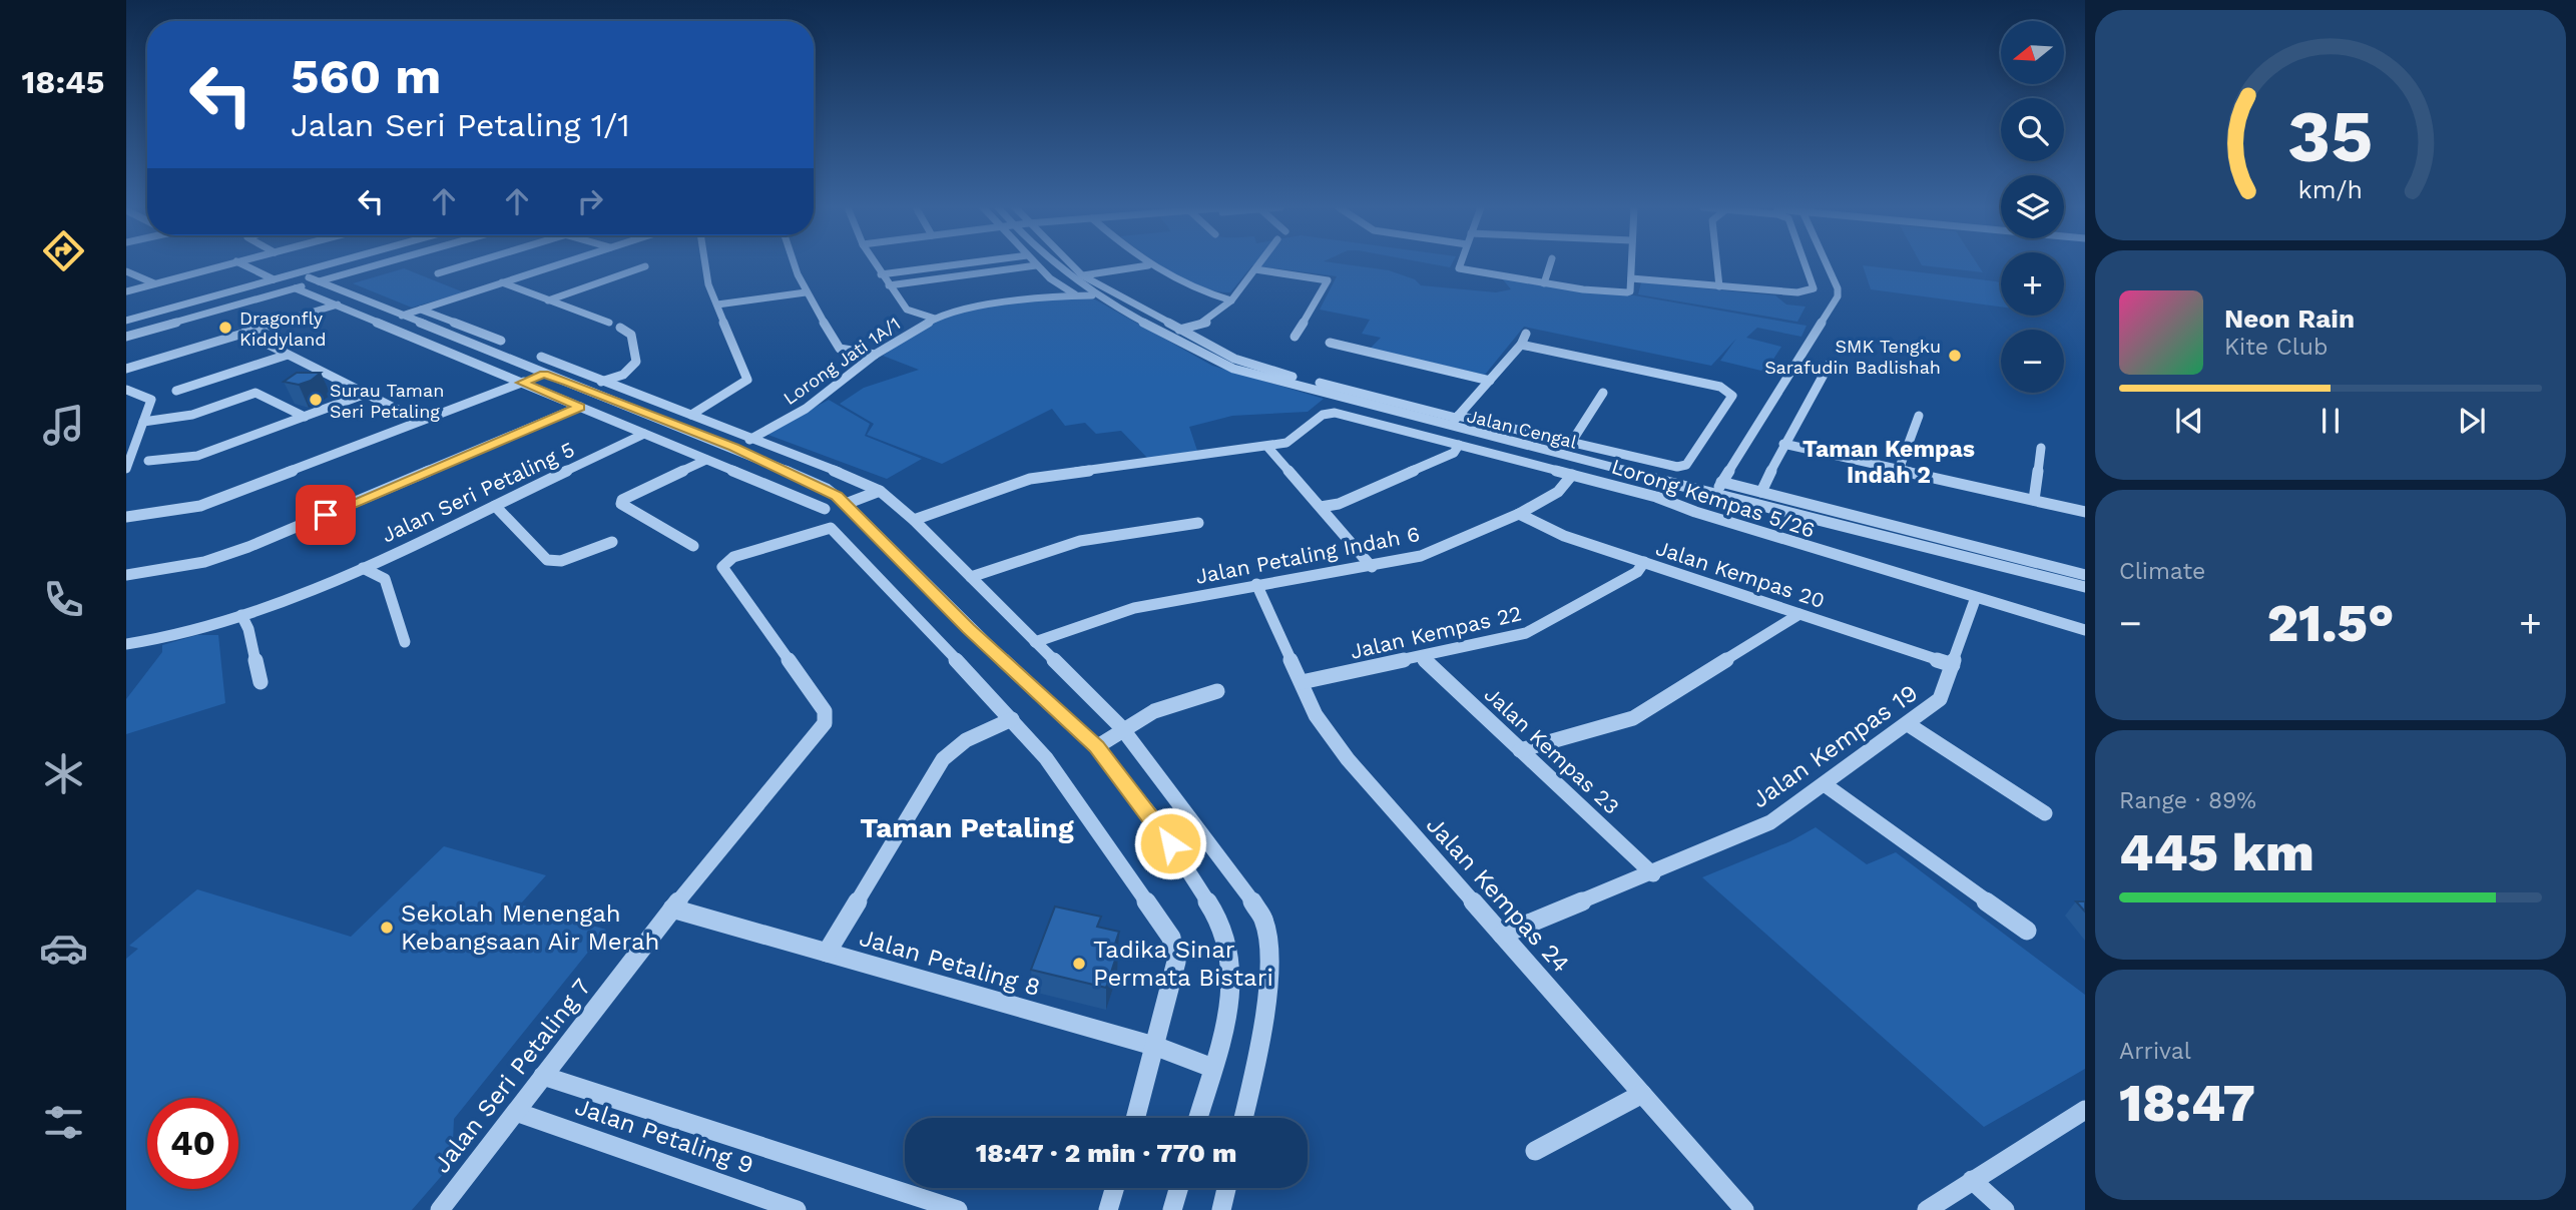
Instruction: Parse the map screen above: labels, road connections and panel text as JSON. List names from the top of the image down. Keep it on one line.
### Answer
{"streets":{"street":["Lorong Jati 1A/1","Jalan Cengal","Jalan Seri Petaling 5","Lorong Kempas 5/26","Jalan Petaling Indah 6","Jalan Kempas 20","Jalan Kempas 22","Jalan Kempas 19","Jalan Kempas 23","Jalan Kempas 24","Jalan Petaling 8","Jalan Seri Petaling 7","Jalan Petaling 9"]},"crossings":[["Lorong Jati 1A/1","Jalan Cengal"],["Lorong Kempas 5/26","Jalan Petaling Indah 6"],["Lorong Kempas 5/26","Jalan Kempas 19"],["Jalan Petaling Indah 6","Jalan Kempas 20"],["Jalan Petaling Indah 6","Jalan Kempas 24"],["Jalan Kempas 20","Jalan Kempas 22"],["Jalan Kempas 20","Jalan Kempas 19"],["Jalan Kempas 22","Jalan Kempas 23"],["Jalan Kempas 22","Jalan Kempas 24"],["Jalan Kempas 19","Jalan Kempas 23"],["Jalan Kempas 19","Jalan Kempas 24"],["Jalan Petaling 8","Jalan Seri Petaling 7"],["Jalan Seri Petaling 7","Jalan Petaling 9"]],"districts":["Taman Kempas Indah 2","Taman Petaling"],"places":["Dragonfly Kiddyland","SMK Tengku Sarafudin Badlishah","Surau Taman Seri Petaling","Sekolah Menengah Kebangsaan Air Merah","Tadika Sinar Permata Bistari"],"north":"left","page":{"tabs":"18:45","map_buttons":["+","−"],"turn":["560 m","Jalan Seri Petaling 1/1"],"song":["Neon Rain","Kite Club"],"tile":["Climate",["Range · 89%","445 km"],["Arrival","18:47"]],"heat":["−","21.5°","+"],"limit":"40","trip":"18:47 · 2 min · 770 m","gauge":["35","km/h"]}}
